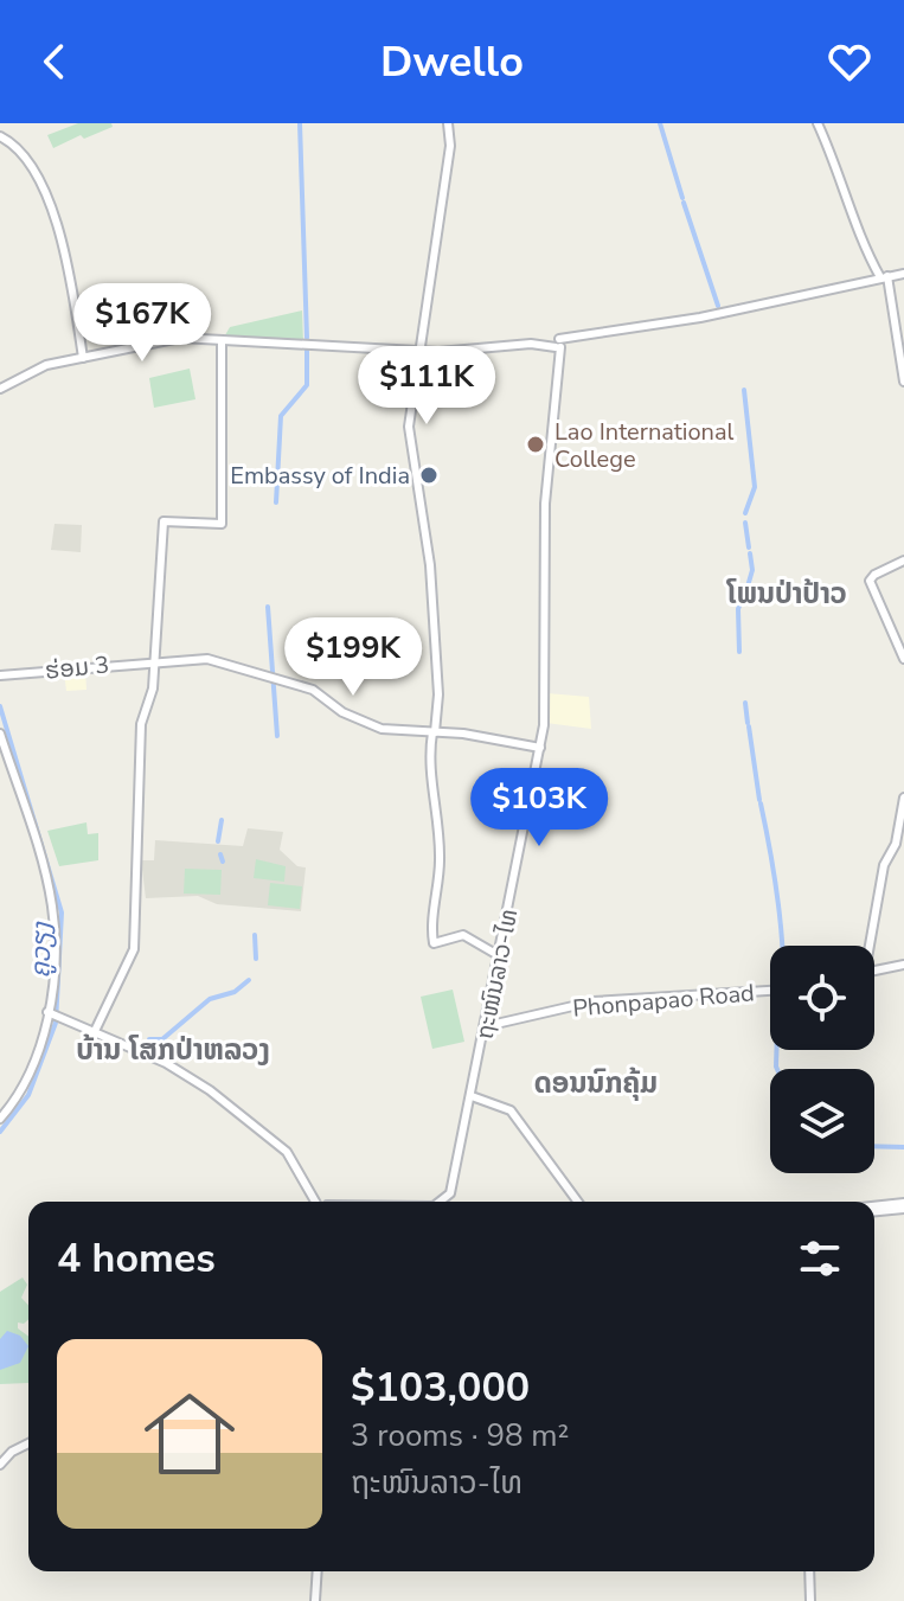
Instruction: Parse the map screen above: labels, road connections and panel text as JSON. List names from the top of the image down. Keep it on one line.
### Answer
{"streets":{"street":["ຮ່ອມ 3","ຖະໜົນລາວ-ໄທ","Phonpapao Road"]},"crossings":[["ຮ່ອມ 3","ຖະໜົນລາວ-ໄທ"],["ຖະໜົນລາວ-ໄທ","Phonpapao Road"]],"districts":["ໂພນປ່າປ້າວ","ບ້ານ ໂສກປ່າຫລວງ","ດອນນົກຄຸ້ມ"],"water":["ຄູວຽງ"],"places":["Lao International College","Embassy of India"],"page":{"header":"Dwello","price":["$167K","$111K","$199K","$103K"],"heading":"4 homes","list":[{"name":"$103,000","note":"3 rooms · 98 m² · ຖະໜົນລາວ-ໄທ"}]}}
